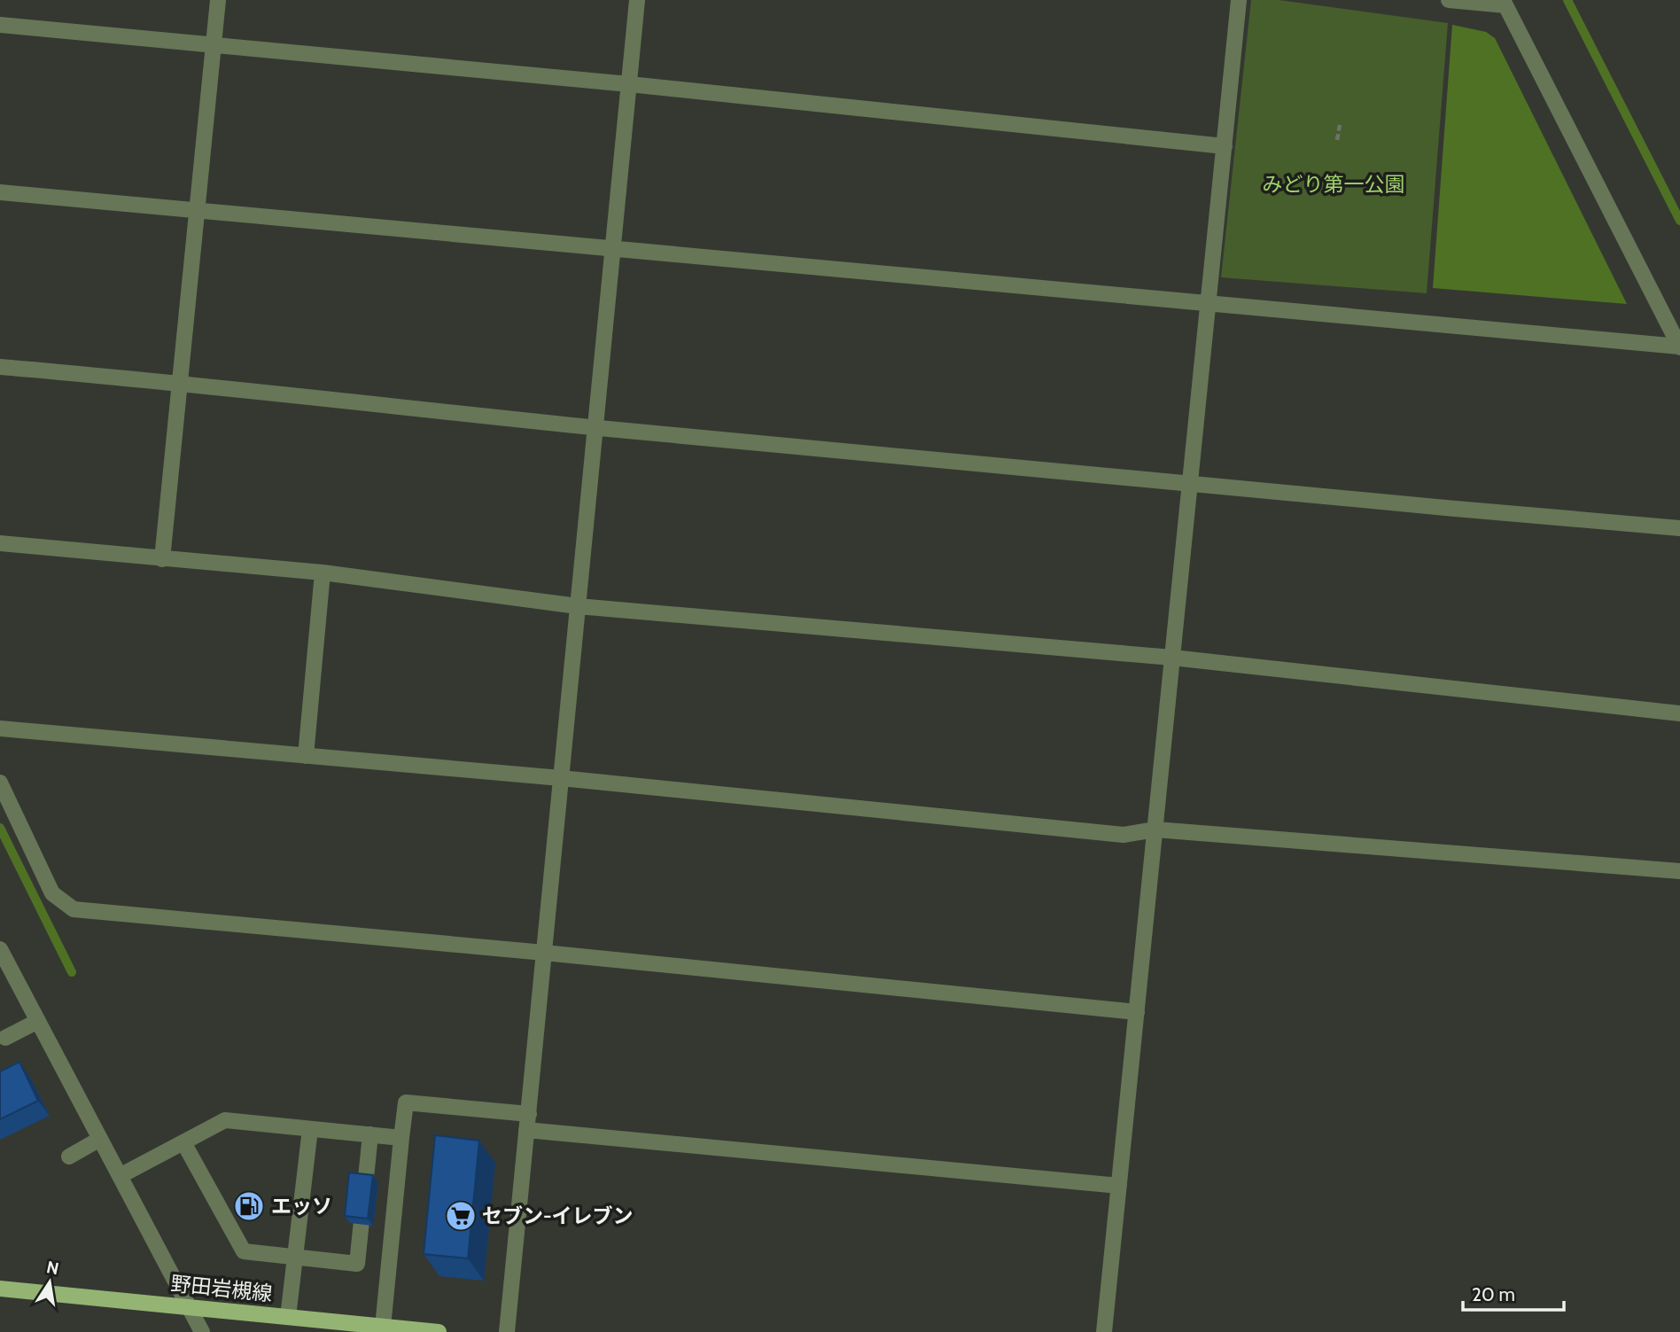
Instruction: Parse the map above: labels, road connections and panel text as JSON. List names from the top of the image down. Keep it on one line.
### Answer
{"streets":{"main road":["野田岩槻線"]},"parks":["みどり第一公園"],"places":{"fuel station":["エッソ"],"supermarket":["セブン-イレブン"]},"scale_bar":"20 m","north":"top"}
